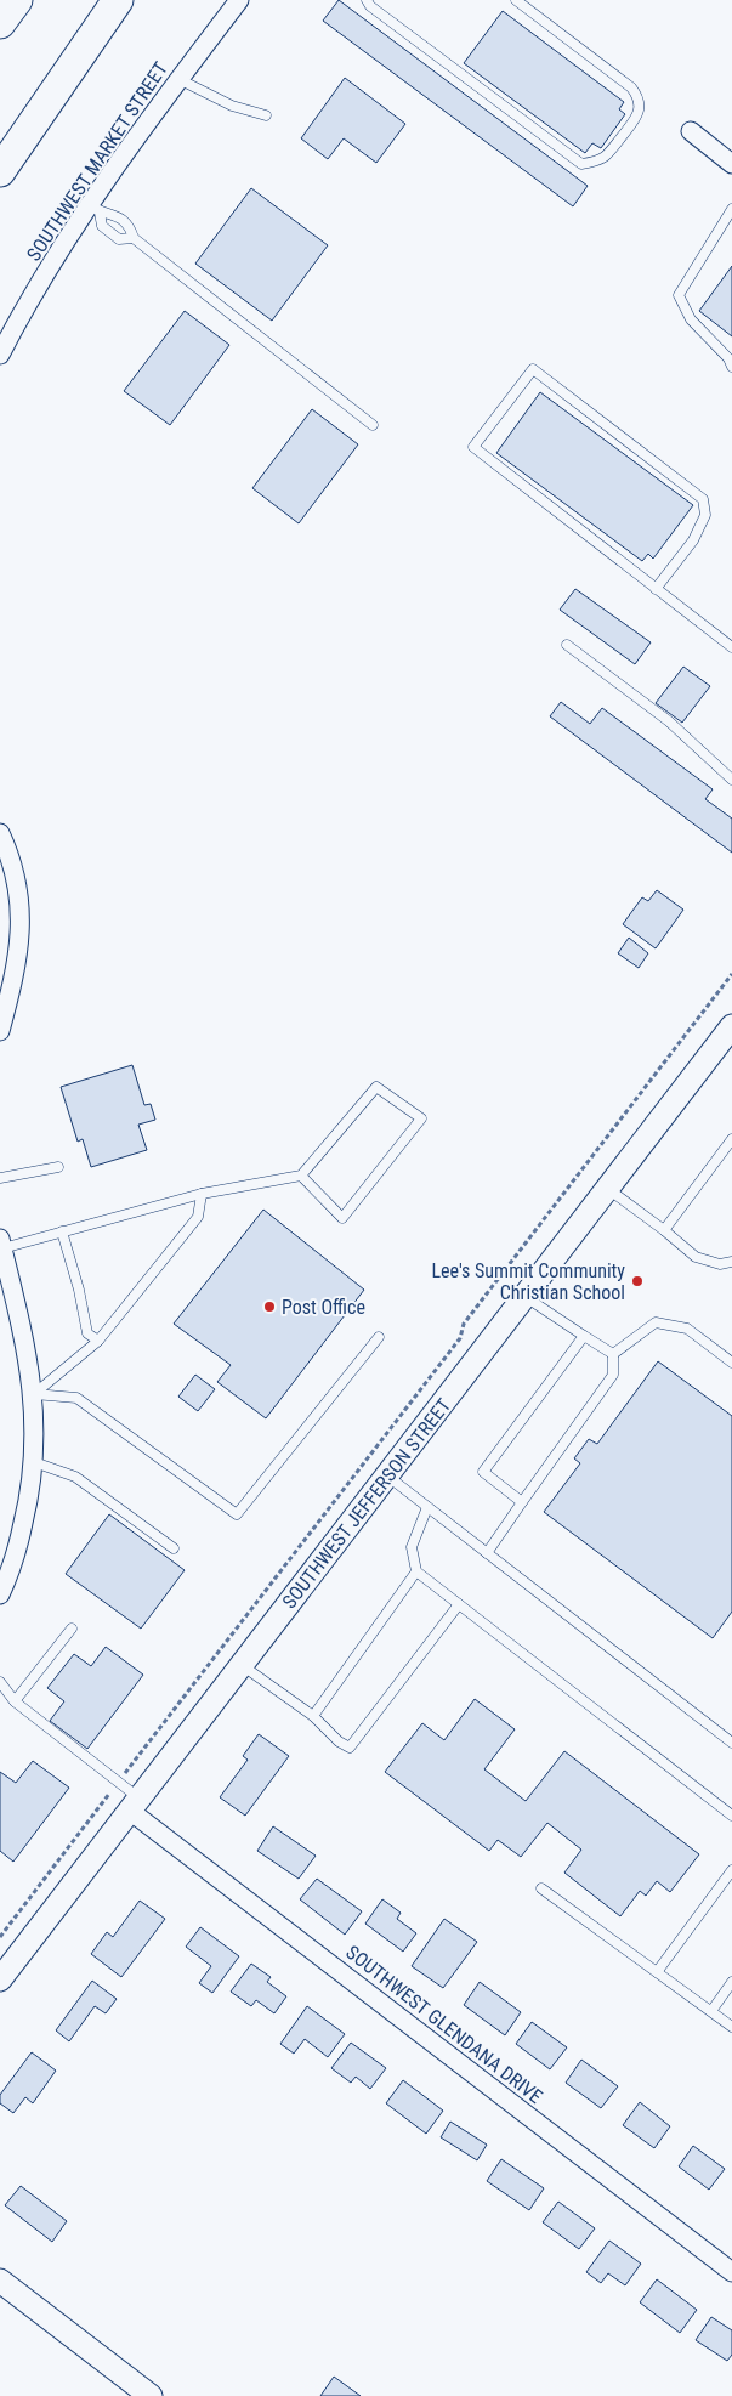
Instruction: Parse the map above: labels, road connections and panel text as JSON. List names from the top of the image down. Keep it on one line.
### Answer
{"streets":{"street":["SOUTHWEST MARKET STREET","SOUTHWEST JEFFERSON STREET","SOUTHWEST GLENDANA DRIVE"]},"crossings":[["SOUTHWEST JEFFERSON STREET","SOUTHWEST GLENDANA DRIVE"]],"places":["Lee's Summit Community Christian School","Post Office"]}
